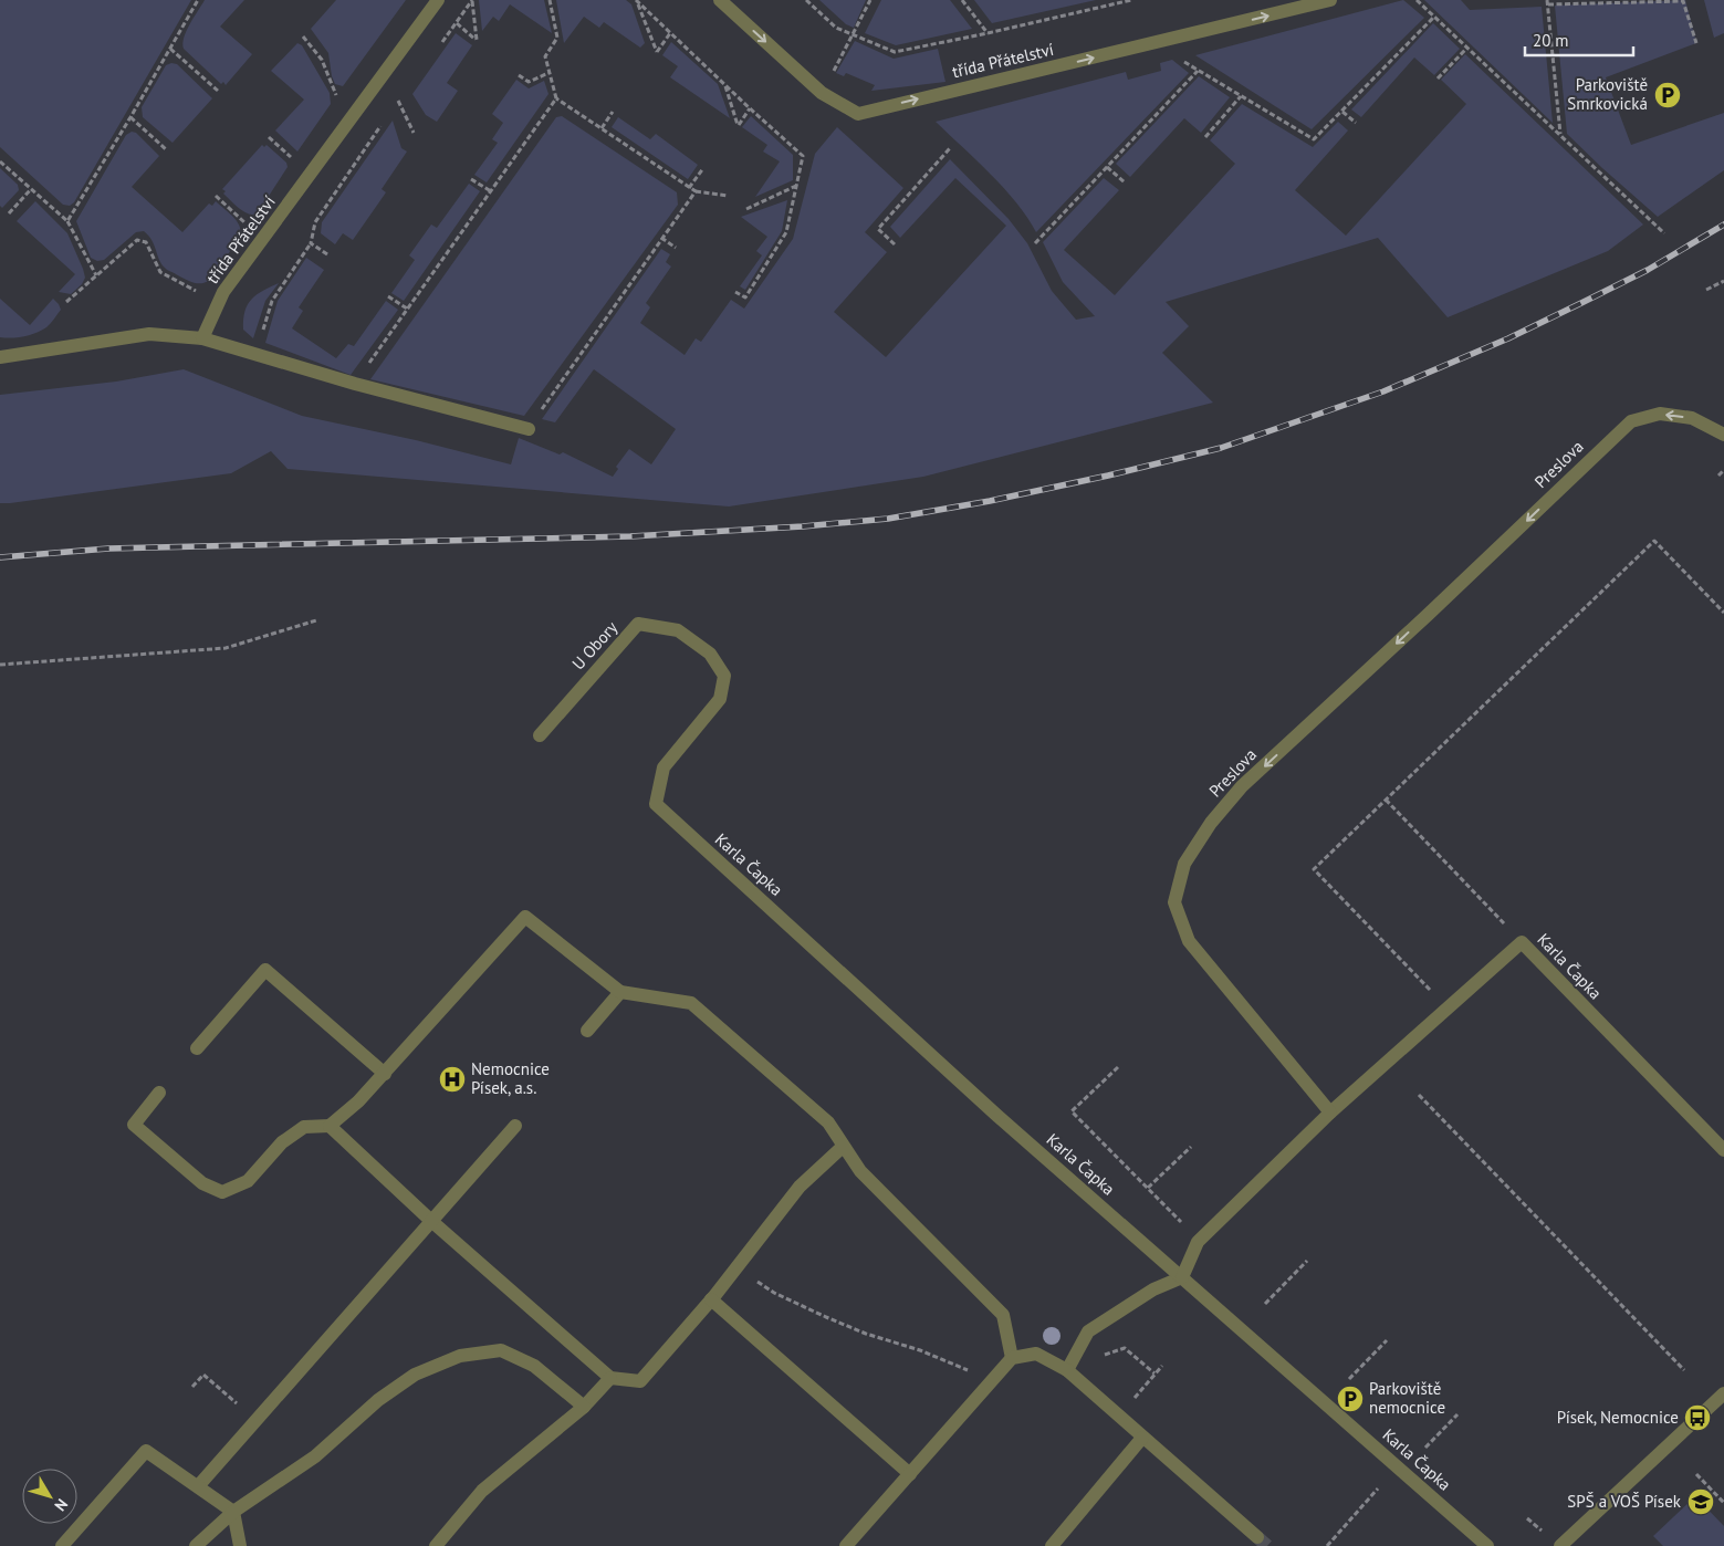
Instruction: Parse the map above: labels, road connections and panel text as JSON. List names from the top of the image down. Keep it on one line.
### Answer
{"streets":{"street":["třída Přátelství","Preslova","U Obory","Karla Čapka"]},"crossings":[["Preslova","Karla Čapka"],["U Obory","Karla Čapka"]],"one_way":["třída Přátelství"],"places":{"parking":["Parkoviště Smrkovická","Parkoviště nemocnice"],"hospital":["Nemocnice Písek, a.s."],"bus stop":["Písek, Nemocnice"],"school or university":["SPŠ a VOŠ Písek"]},"scale_bar":"20 m","north":"bottom right"}
